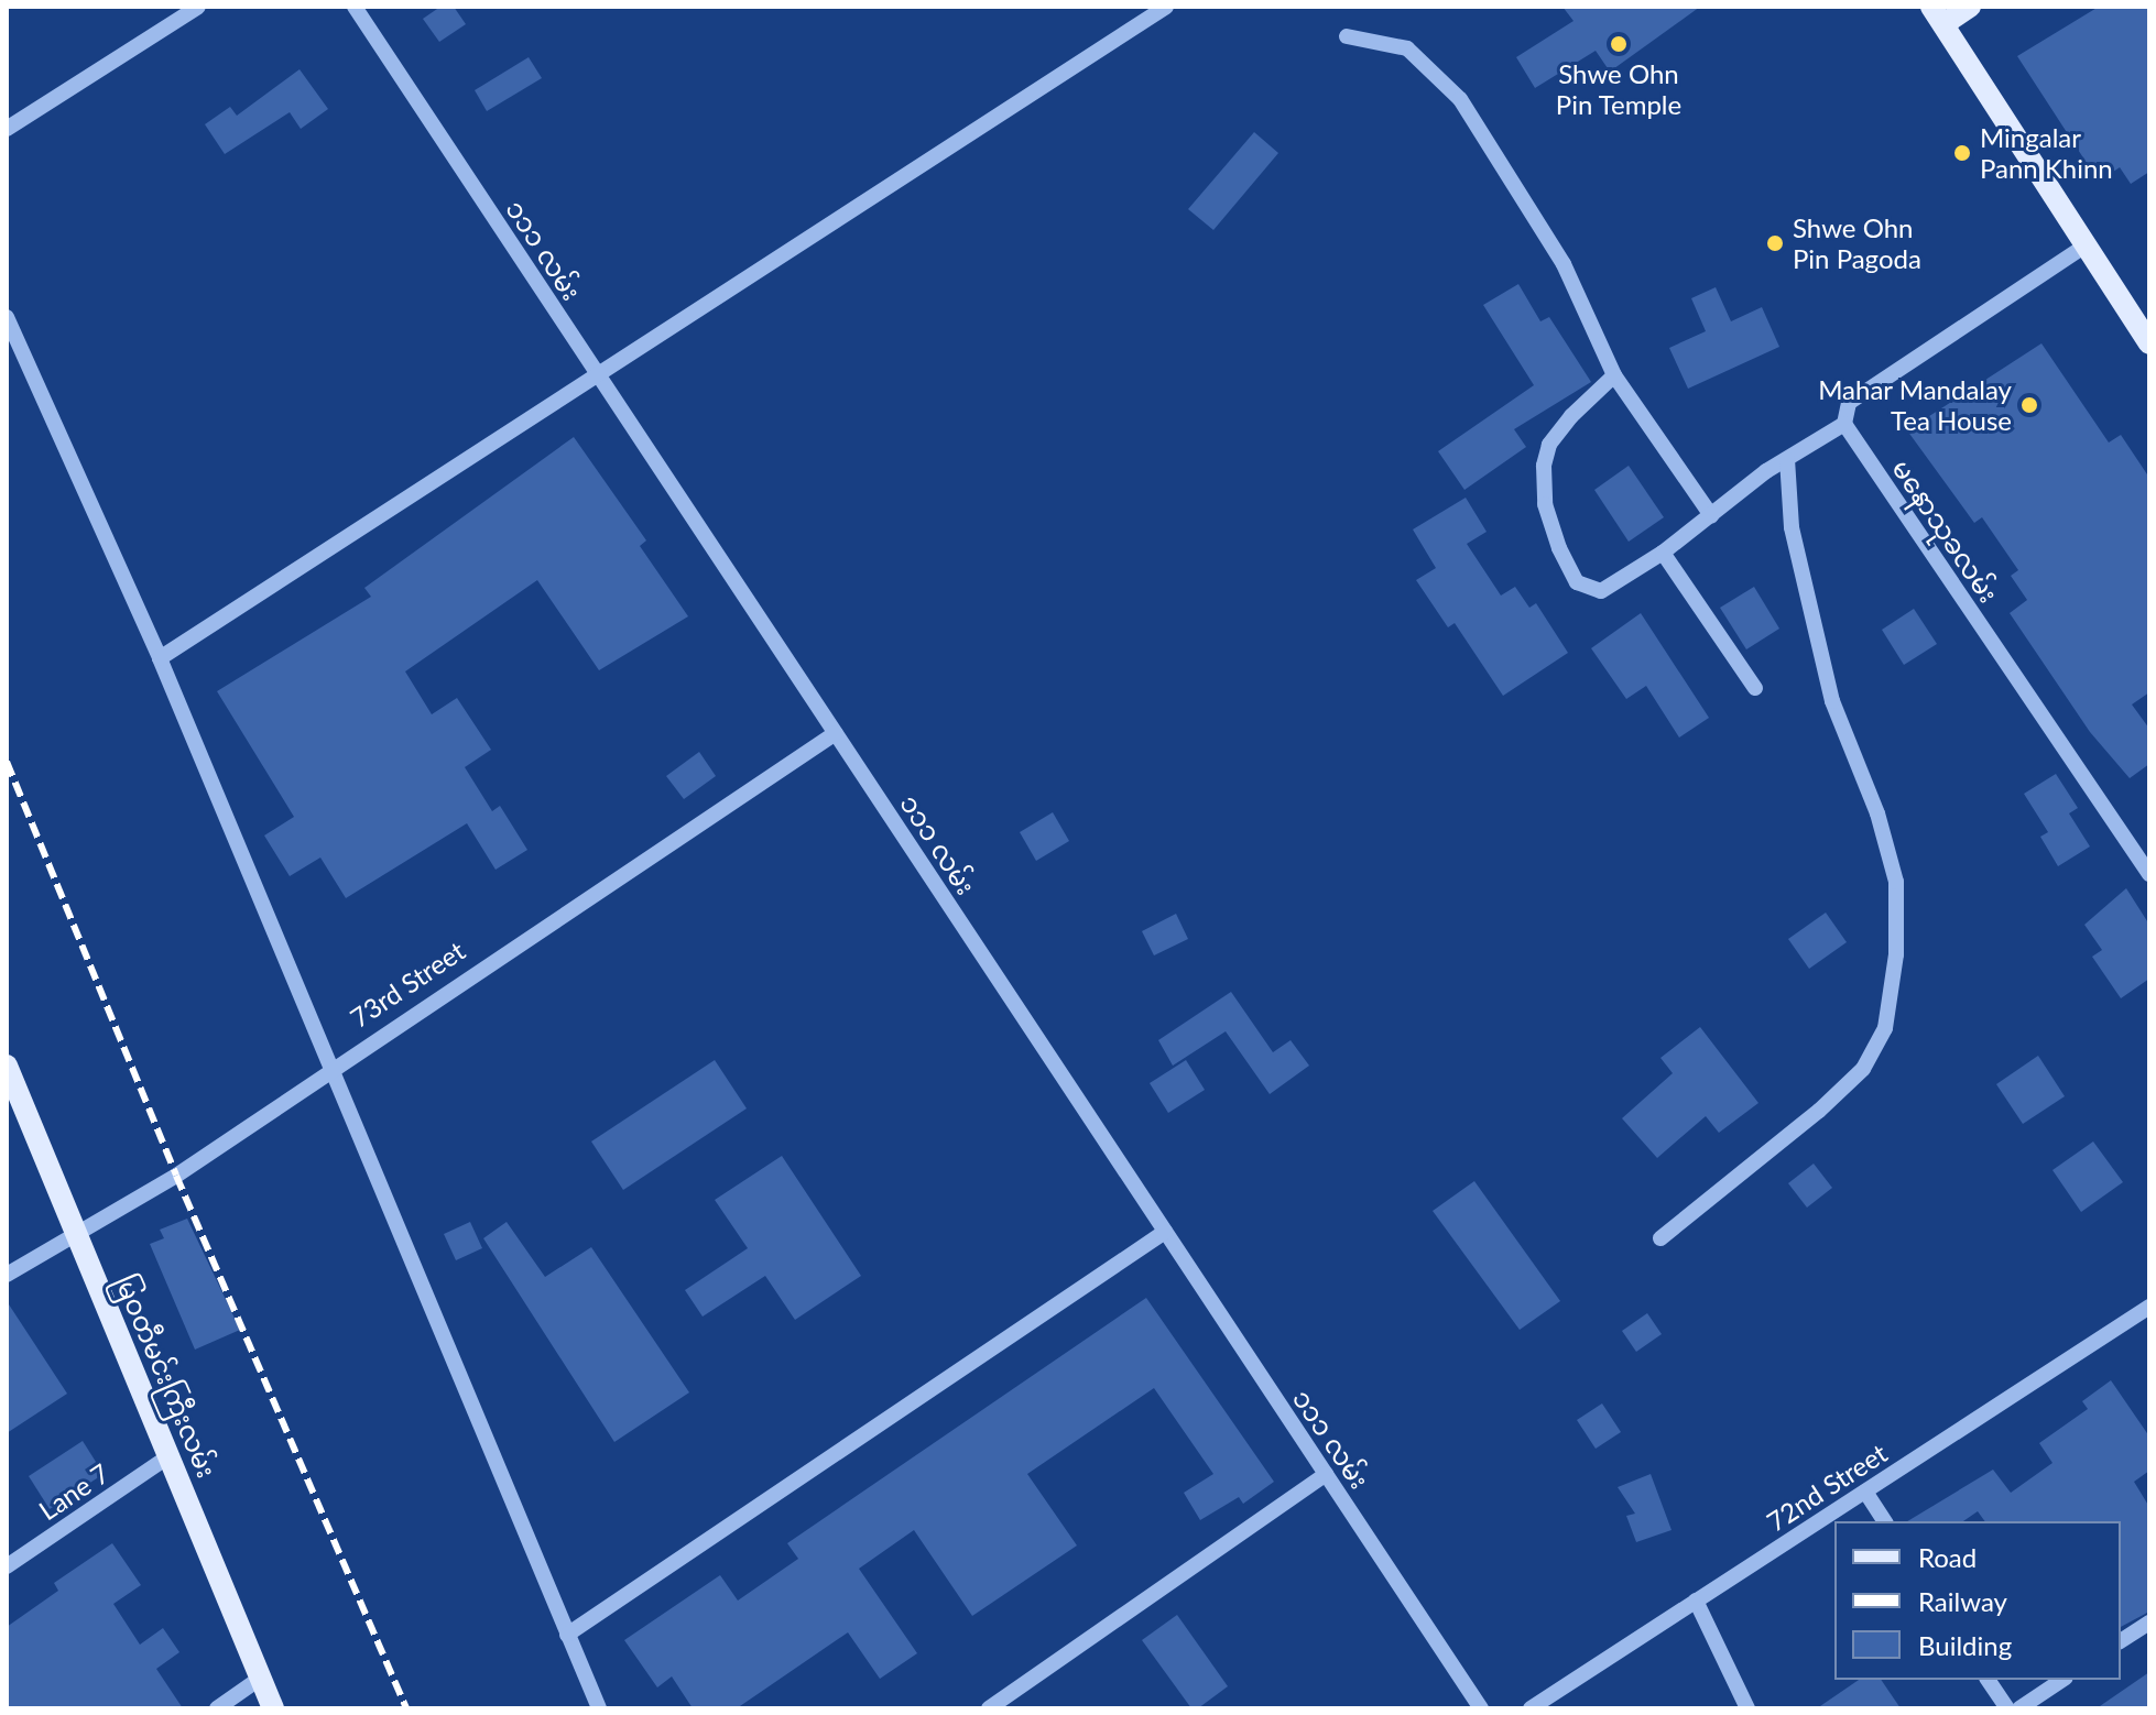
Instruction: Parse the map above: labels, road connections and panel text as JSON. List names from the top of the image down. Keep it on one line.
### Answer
{"streets":{"main road":["မြဝတီမင်းကြီးလမ်း"],"street":["၁၁၁ လမ်း","မနောသုခလမ်း","73rd Street","72nd Street","Lane 7"]},"crossings":[["၁၁၁ လမ်း","73rd Street"],["73rd Street","မြဝတီမင်းကြီးလမ်း"],["မြဝတီမင်းကြီးလမ်း","Lane 7"]],"places":["Shwe Ohn Pin Temple","Mingalar Pann Khinn","Shwe Ohn Pin Pagoda","Mahar Mandalay Tea House"],"legend":["Road","Railway","Building"]}
